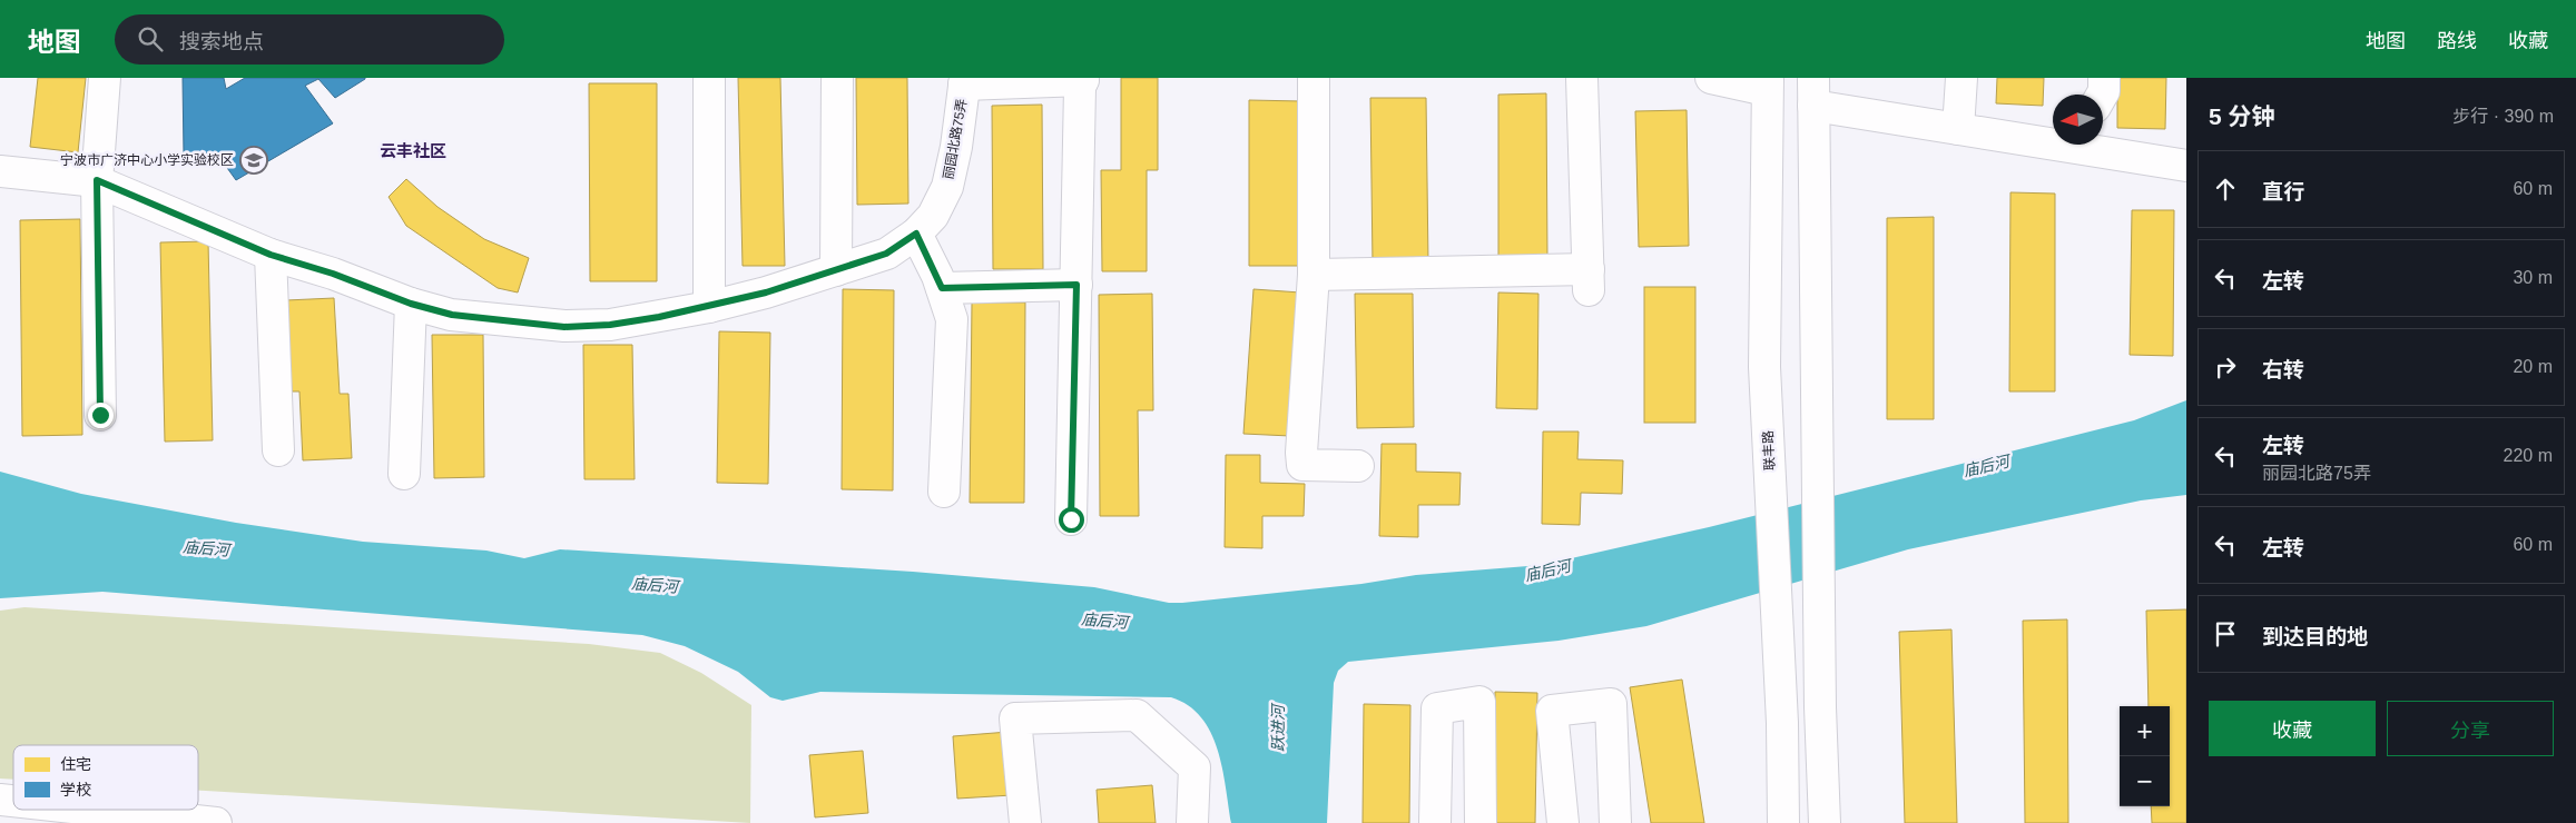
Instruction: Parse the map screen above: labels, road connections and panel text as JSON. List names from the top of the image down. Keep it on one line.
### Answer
{"streets":{"main road":["丽园北路75弄","联丰路"]},"districts":["云丰社区"],"water":["庙后河","跃进河"],"places":{"school or university":["宁波市广济中心小学实验校区"]},"legend":["住宅","学校"],"north":"left","page":{"header":"地图","search":"搜索地点","nav":["地图","路线","收藏"],"heading":["5 分钟","步行 · 390 m"],"list":[["直行","60 m"],["左转","30 m"],["右转","20 m"],["左转","丽园北路75弄","220 m"],["左转","60 m"],"到达目的地"],"buttons":["收藏","分享"],"map_buttons":["+","−"]}}
